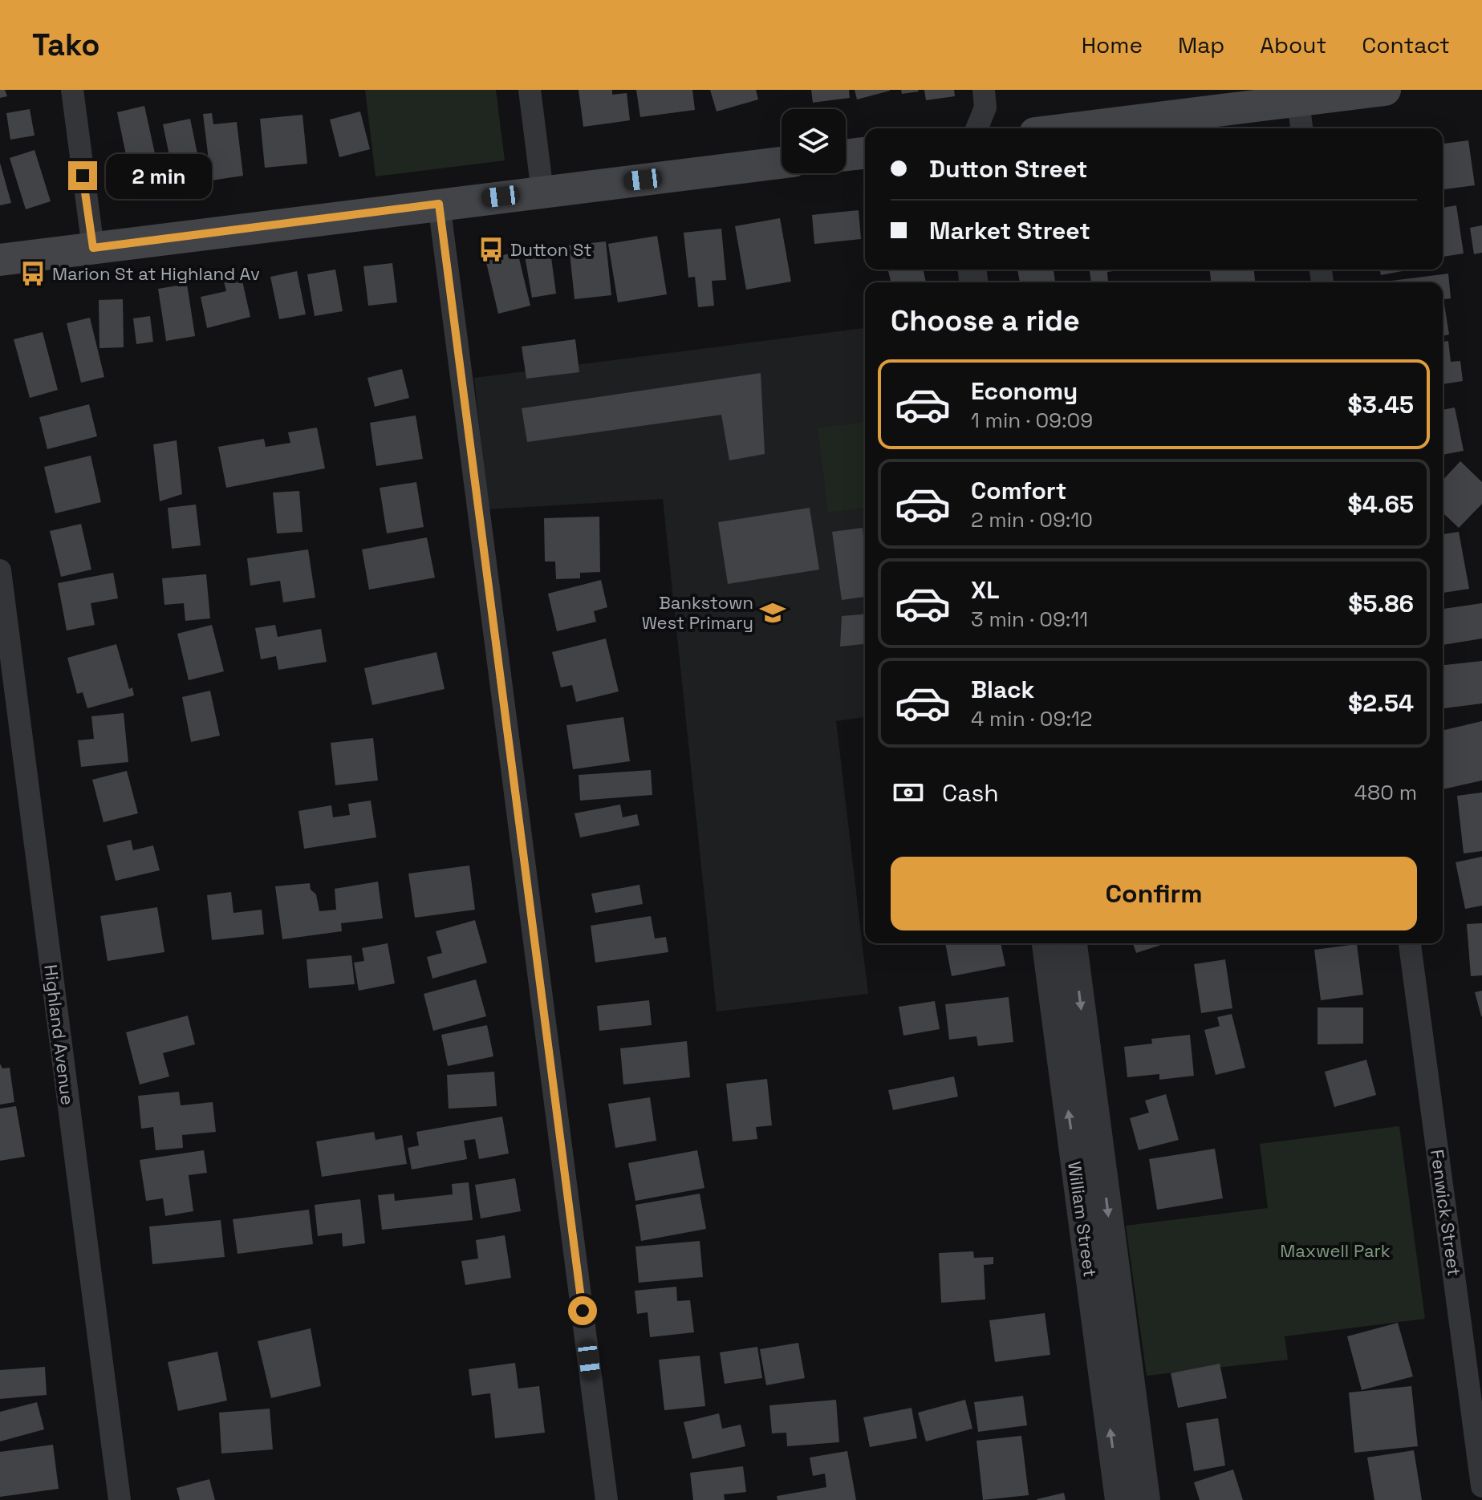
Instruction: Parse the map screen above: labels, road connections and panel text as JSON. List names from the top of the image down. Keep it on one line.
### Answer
{"streets":{"street":["Highland Avenue","Fenwick Street","William Street"]},"parks":["Maxwell Park"],"places":{"bus stop":["Dutton St","Marion St at Highland Av"],"school or university":["Bankstown West Primary"]},"page":{"header":"Tako","nav":["Home","Map","About","Contact"],"banner":["Dutton Street","Market Street"],"bubble":"2 min","heading":"Choose a ride","list":[{"name":"Economy","note":"1 min · 09:09","value":"$3.45"},{"name":"Comfort","note":"2 min · 09:10","value":"$4.65"},{"name":"XL","note":"3 min · 09:11","value":"$5.86"},{"name":"Black","note":"4 min · 09:12","value":"$2.54"}],"pay":["Cash","480 m"],"buttons":"Confirm"}}
